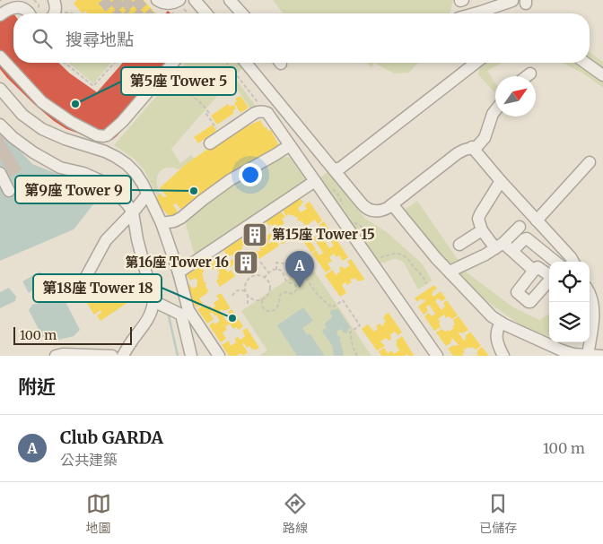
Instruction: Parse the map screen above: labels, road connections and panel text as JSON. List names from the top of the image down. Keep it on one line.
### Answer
{"places":{"other":["第5座 Tower 5","第9座 Tower 9","第18座 Tower 18"],"building":["第15座 Tower 15","第16座 Tower 16"]},"scale_bar":"100 m","north":"top right","page":{"search":"搜尋地點","pins":"A","scale":"100 m","heading":"附近","list":[{"mark":"A","name":"Club GARDA","note":"公共建築","value":"100 m"}],"nav":["地圖","路線","已儲存"]}}
